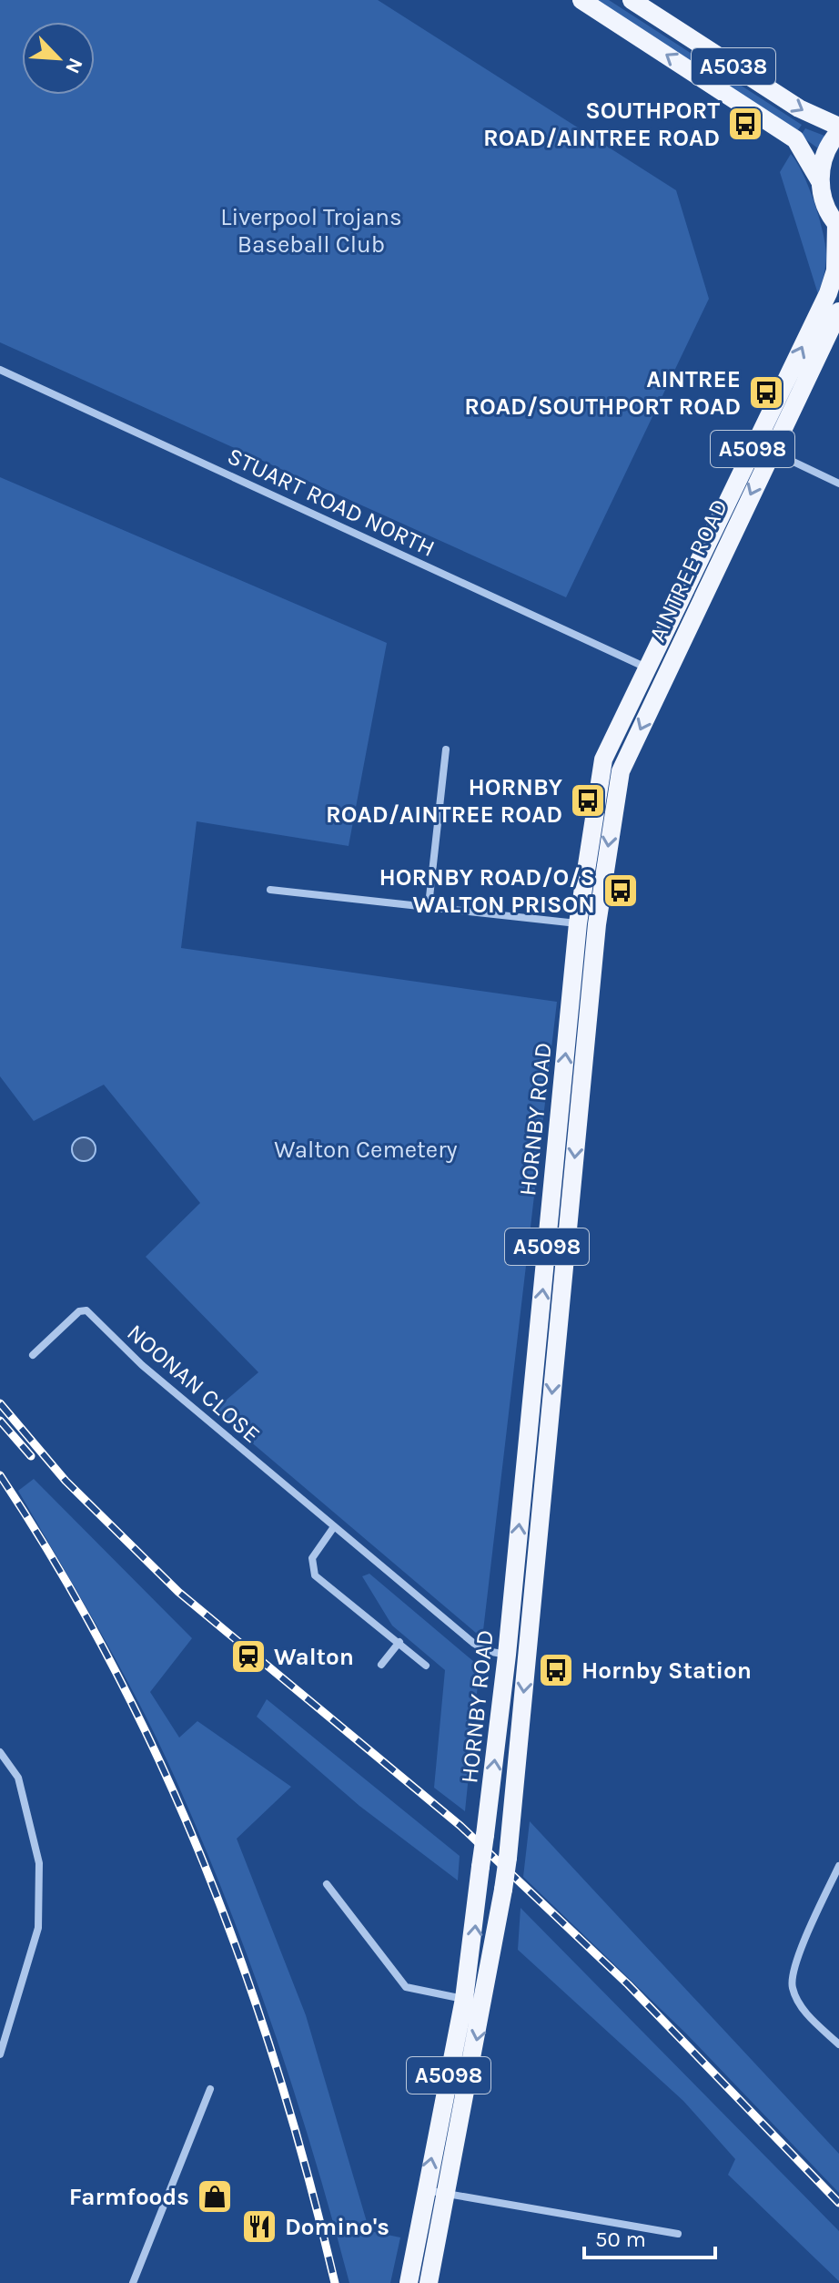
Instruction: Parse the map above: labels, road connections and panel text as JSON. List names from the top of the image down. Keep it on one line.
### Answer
{"streets":{"main road":["A5038","A5098","AINTREE ROAD","HORNBY ROAD"],"street":["STUART ROAD NORTH","NOONAN CLOSE"]},"crossings":[["A5038","HORNBY ROAD"],["STUART ROAD NORTH","HORNBY ROAD"],["AINTREE ROAD","HORNBY ROAD"],["HORNBY ROAD","NOONAN CLOSE"]],"one_way":["AINTREE ROAD"],"parks":["Liverpool Trojans Baseball Club","Walton Cemetery"],"places":{"bus stop":["SOUTHPORT ROAD/AINTREE ROAD","AINTREE ROAD/SOUTHPORT ROAD","HORNBY ROAD/AINTREE ROAD","HORNBY ROAD/O/S WALTON PRISON","Hornby Station"],"station":["Walton"],"shop":["Farmfoods"],"restaurant":["Domino's"]},"scale_bar":"50 m","north":"bottom right"}
